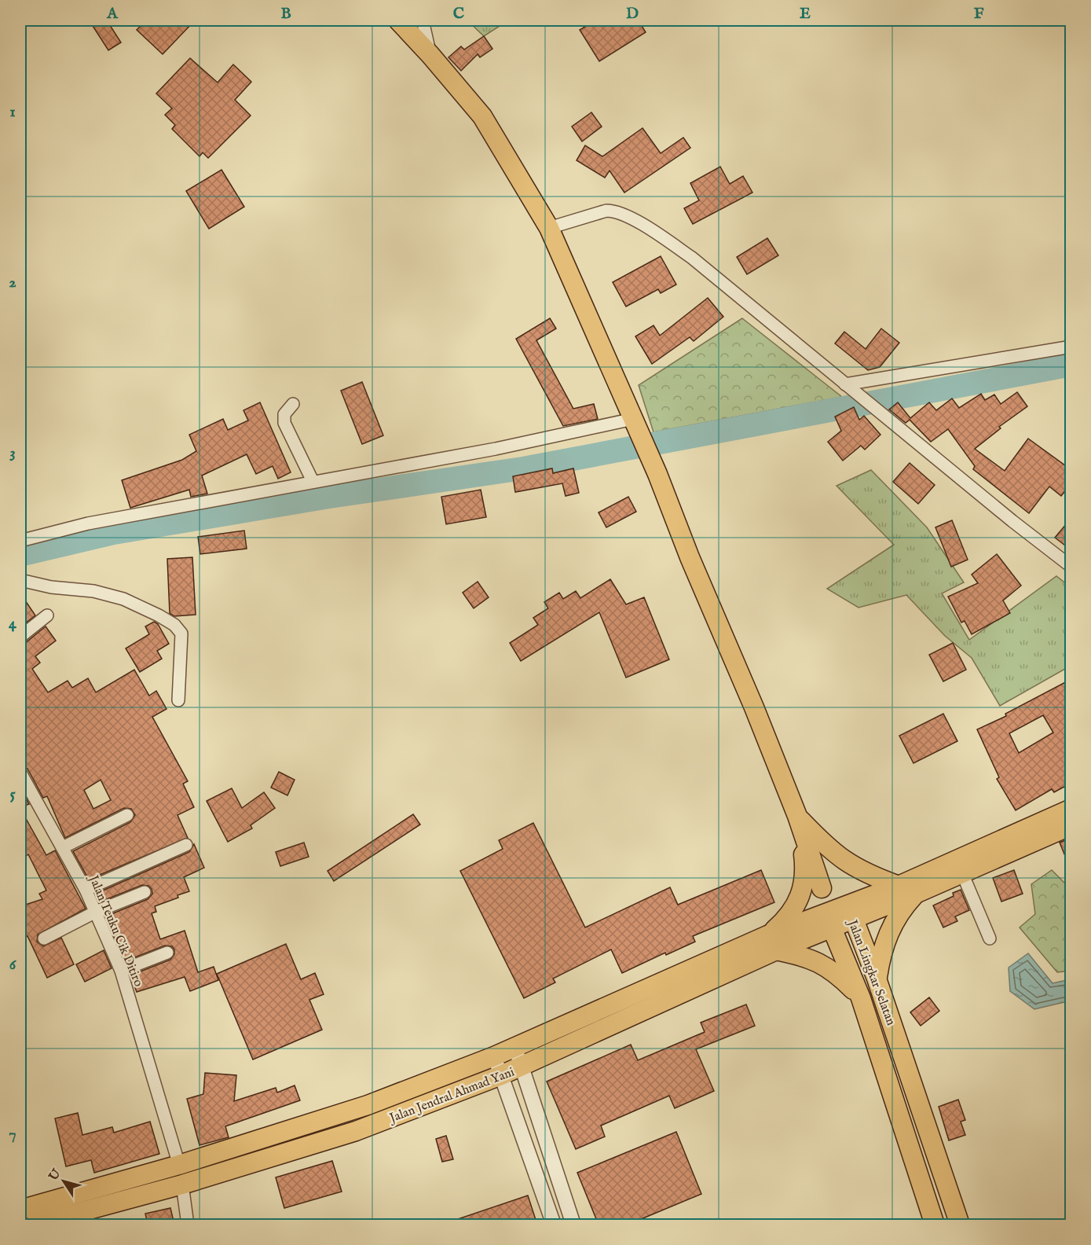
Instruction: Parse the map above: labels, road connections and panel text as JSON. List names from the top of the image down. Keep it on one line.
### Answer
{"streets":{"highway":["Jalan Lingkar Selatan","Jalan Jendral Ahmad Yani"],"street":["Jalan Teuku Cik Ditiro"]},"crossings":[["Jalan Teuku Cik Ditiro","Jalan Jendral Ahmad Yani"],["Jalan Lingkar Selatan","Jalan Jendral Ahmad Yani"]],"north":"top left","grid":{"columns":["A","B","C","D","E","F"],"rows":["1","2","3","4","5","6","7"]}}
